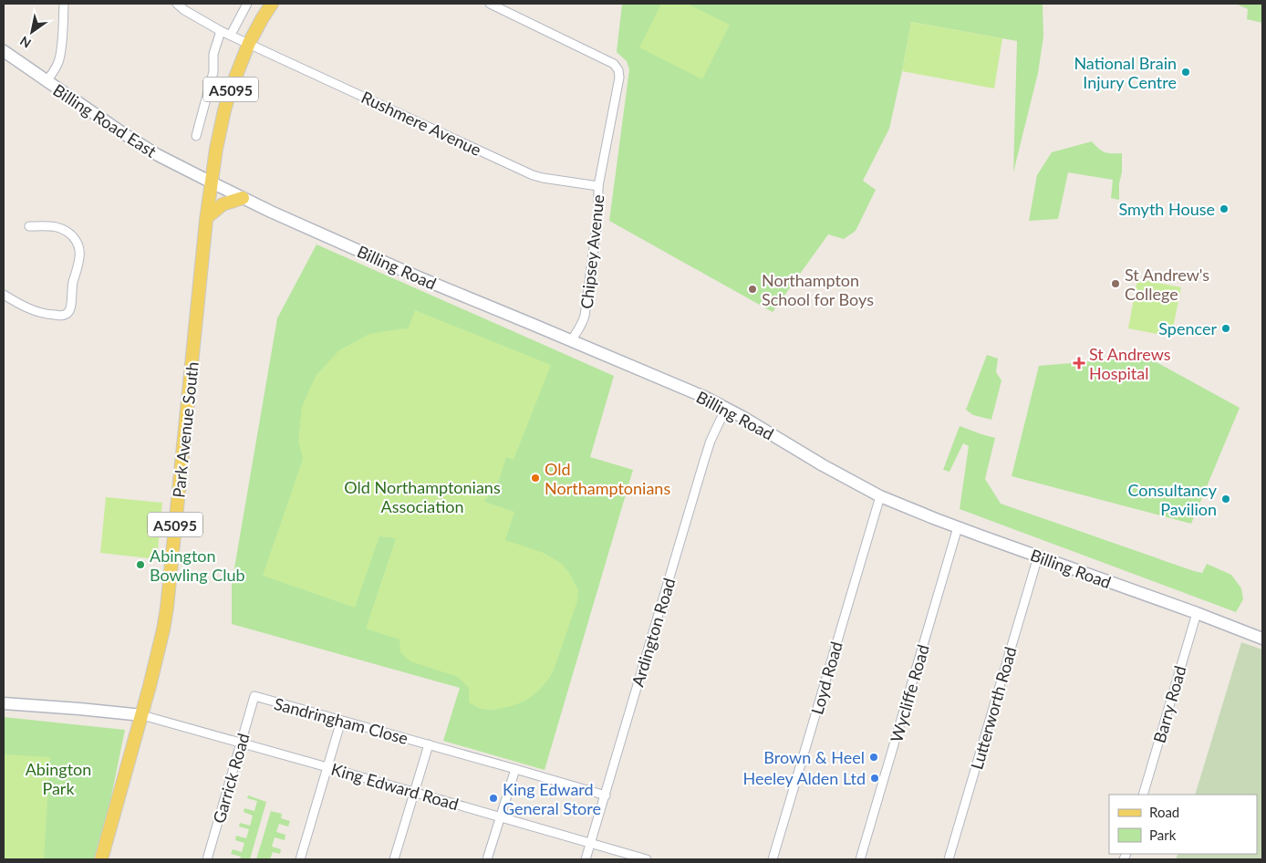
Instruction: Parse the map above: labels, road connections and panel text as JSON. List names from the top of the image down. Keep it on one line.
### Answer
{"streets":{"main road":["A5095","Park Avenue South"],"street":["Billing Road East","Rushmere Avenue","Chipsey Avenue","Billing Road","Ardington Road","Loyd Road","Wycliffe Road","Barry Road","Lutterworth Road","Sandringham Close","Garrick Road","King Edward Road"]},"crossings":[["A5095","Billing Road East"],["A5095","Rushmere Avenue"],["A5095","Billing Road"],["A5095","Park Avenue South"],["Billing Road East","Billing Road"],["Billing Road East","Park Avenue South"],["Rushmere Avenue","Chipsey Avenue"],["Chipsey Avenue","Billing Road"],["Billing Road","Park Avenue South"],["Billing Road","Ardington Road"],["Billing Road","Loyd Road"],["Billing Road","Wycliffe Road"],["Billing Road","Barry Road"],["Billing Road","Lutterworth Road"],["Park Avenue South","King Edward Road"],["Ardington Road","Sandringham Close"],["Ardington Road","King Edward Road"],["Sandringham Close","Garrick Road"],["Garrick Road","King Edward Road"]],"parks":["Old Northamptonians Association","Abington Park"],"places":{"other":["National Brain Injury Centre","Smyth House","St Andrew's College","Northampton School for Boys","Spencer","Old Northamptonians","Consultancy Pavilion","Abington Bowling Club","Brown & Heel","Heeley Alden Ltd","King Edward General Store"],"health":["St Andrews Hospital"]},"legend":["Road","Park"],"north":"bottom left"}
